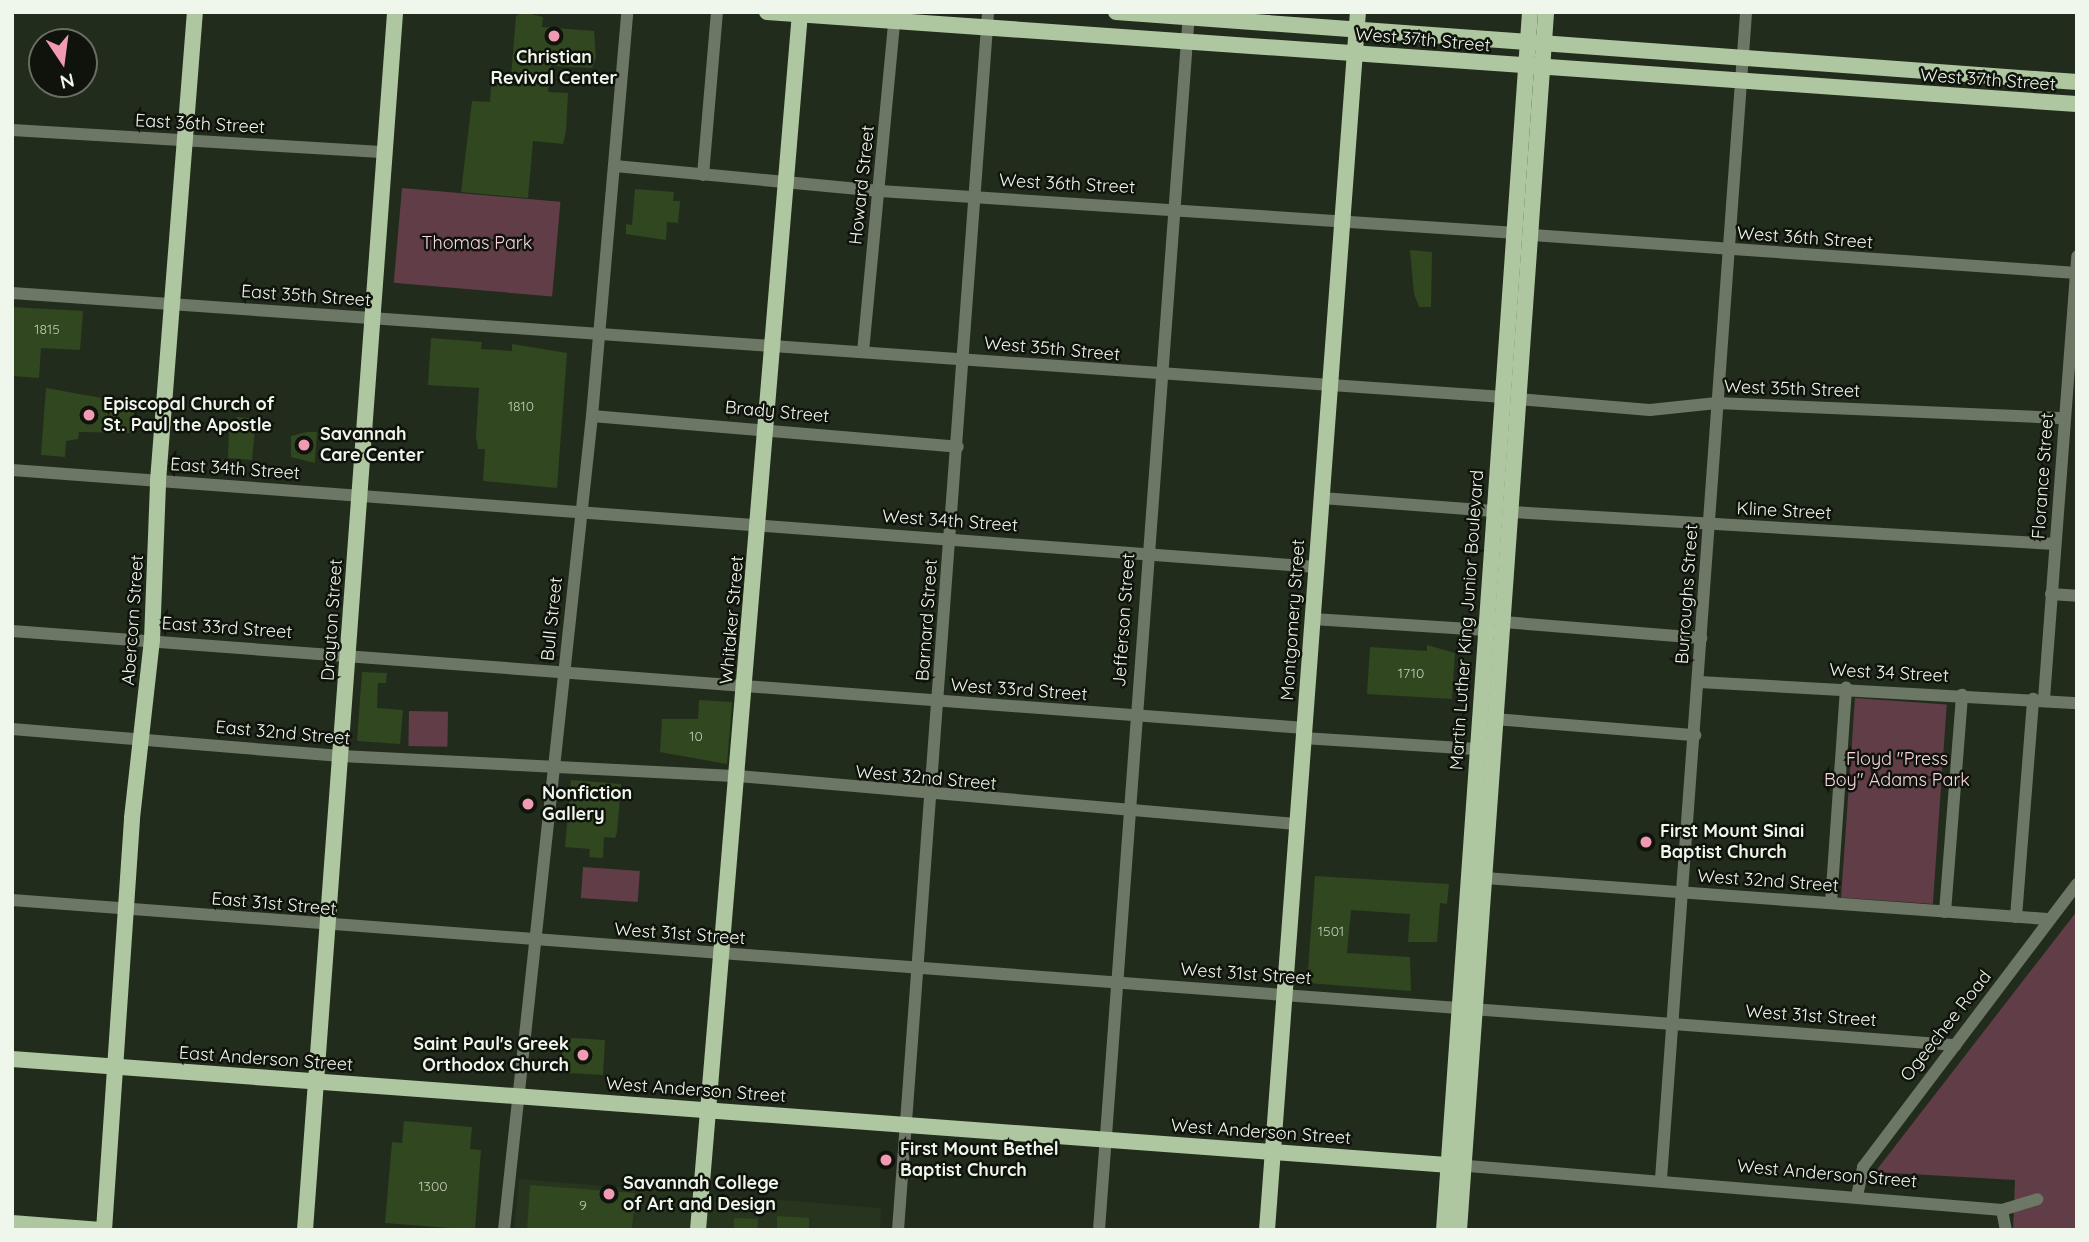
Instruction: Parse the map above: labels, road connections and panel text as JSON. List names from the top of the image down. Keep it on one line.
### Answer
{"streets":{"main road":["West 37th Street","Abercorn Street","Drayton Street","Whitaker Street","Montgomery Street","Martin Luther King Junior Boulevard","East Anderson Street","West Anderson Street"],"street":["East 36th Street","West 36th Street","Howard Street","East 35th Street","West 35th Street","Brady Street","East 34th Street","Florance Street","Kline Street","West 34th Street","Burroughs Street","Bull Street","Barnard Street","Jefferson Street","East 33rd Street","West 34 Street","West 33rd Street","East 32nd Street","West 32nd Street","East 31st Street","West 31st Street","Ogeechee Road"]},"crossings":[["West 37th Street","Howard Street"],["West 37th Street","Burroughs Street"],["West 37th Street","Whitaker Street"],["West 37th Street","Barnard Street"],["West 37th Street","Jefferson Street"],["West 37th Street","Montgomery Street"],["West 37th Street","Martin Luther King Junior Boulevard"],["East 36th Street","Abercorn Street"],["East 36th Street","Drayton Street"],["West 36th Street","Howard Street"],["West 36th Street","Florance Street"],["West 36th Street","Burroughs Street"],["West 36th Street","Bull Street"],["West 36th Street","Whitaker Street"],["West 36th Street","Barnard Street"],["West 36th Street","Jefferson Street"],["West 36th Street","Montgomery Street"],["West 36th Street","Martin Luther King Junior Boulevard"],["Howard Street","West 35th Street"],["East 35th Street","West 35th Street"],["East 35th Street","Bull Street"],["East 35th Street","Abercorn Street"],["East 35th Street","Drayton Street"],["West 35th Street","Florance Street"],["West 35th Street","Burroughs Street"],["West 35th Street","Bull Street"],["West 35th Street","Whitaker Street"],["West 35th Street","Barnard Street"],["West 35th Street","Jefferson Street"],["West 35th Street","Montgomery Street"],["West 35th Street","Martin Luther King Junior Boulevard"],["Brady Street","Bull Street"],["Brady Street","Whitaker Street"],["Brady Street","Barnard Street"],["East 34th Street","West 34th Street"],["East 34th Street","Bull Street"],["East 34th Street","Abercorn Street"],["East 34th Street","Drayton Street"],["Florance Street","Kline Street"],["Florance Street","West 34 Street"],["Florance Street","West 32nd Street"],["Kline Street","Burroughs Street"],["Kline Street","Martin Luther King Junior Boulevard"],["West 34th Street","Bull Street"],["West 34th Street","Whitaker Street"],["West 34th Street","Barnard Street"],["West 34th Street","Jefferson Street"],["West 34th Street","Montgomery Street"],["Burroughs Street","West 34 Street"],["Burroughs Street","West 32nd Street"],["Burroughs Street","West 31st Street"],["Burroughs Street","West Anderson Street"],["Bull Street","East 33rd Street"],["Bull Street","West 33rd Street"],["Bull Street","East 32nd Street"],["Bull Street","West 32nd Street"],["Bull Street","East 31st Street"],["Bull Street","West 31st Street"],["Bull Street","East Anderson Street"],["Bull Street","West Anderson Street"],["Abercorn Street","East 33rd Street"],["Abercorn Street","East 32nd Street"],["Abercorn Street","East 31st Street"],["Abercorn Street","East Anderson Street"],["Drayton Street","East 33rd Street"],["Drayton Street","East 32nd Street"],["Drayton Street","East 31st Street"],["Drayton Street","East Anderson Street"],["Whitaker Street","West 33rd Street"],["Whitaker Street","West 32nd Street"],["Whitaker Street","West 31st Street"],["Whitaker Street","West Anderson Street"],["Barnard Street","West 33rd Street"],["Barnard Street","West 32nd Street"],["Barnard Street","West 31st Street"],["Barnard Street","West Anderson Street"],["Jefferson Street","West 33rd Street"],["Jefferson Street","West 32nd Street"],["Jefferson Street","West 31st Street"],["Jefferson Street","West Anderson Street"],["Montgomery Street","West 33rd Street"],["Montgomery Street","West 32nd Street"],["Montgomery Street","West 31st Street"],["Montgomery Street","West Anderson Street"],["Martin Luther King Junior Boulevard","West 33rd Street"],["Martin Luther King Junior Boulevard","West 32nd Street"],["Martin Luther King Junior Boulevard","West 31st Street"],["Martin Luther King Junior Boulevard","West Anderson Street"],["East 33rd Street","West 33rd Street"],["East 32nd Street","West 32nd Street"],["West 32nd Street","Ogeechee Road"],["East 31st Street","West 31st Street"],["West 31st Street","Ogeechee Road"],["Ogeechee Road","West Anderson Street"],["East Anderson Street","West Anderson Street"]],"parks":["Thomas Park","Floyd \"Press Boy\" Adams Park"],"places":["Christian Revival Center","Episcopal Church of St. Paul the Apostle","Savannah Care Center","Nonfiction Gallery","First Mount Sinai Baptist Church","Saint Paul's Greek Orthodox Church","First Mount Bethel Baptist Church","Savannah College of Art and Design"],"house_numbers":["1815","1810","1710","10","1501","1300","9"],"north":"bottom"}
